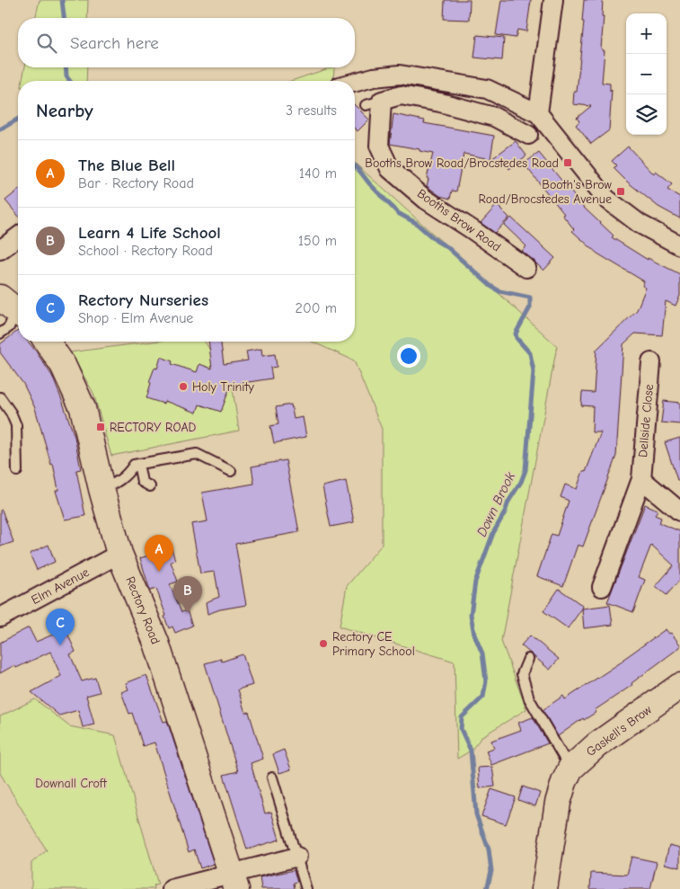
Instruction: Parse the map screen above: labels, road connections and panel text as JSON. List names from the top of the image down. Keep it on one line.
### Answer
{"streets":{"street":["Booths Brow Road","Dellside Close","Elm Avenue","Rectory Road","Gaskell's Brow"]},"crossings":[["Elm Avenue","Rectory Road"]],"water":["Down Brook"],"parks":["Downall Croft"],"places":{"transit":["Booths Brow Road/Brocstedes Road","Booth's Brow Road/Brocstedes Avenue","RECTORY ROAD"],"other":["Holy Trinity","Rectory CE Primary School"]},"page":{"map_buttons":["+","−"],"search":"Search here","heading":["Nearby","3 results"],"list":[{"mark":"A","name":"The Blue Bell","note":"Bar · Rectory Road","value":"140 m"},{"mark":"B","name":"Learn 4 Life School","note":"School · Rectory Road","value":"150 m"},{"mark":"C","name":"Rectory Nurseries","note":"Shop · Elm Avenue","value":"200 m"}],"pins":["A","B","C"]}}
